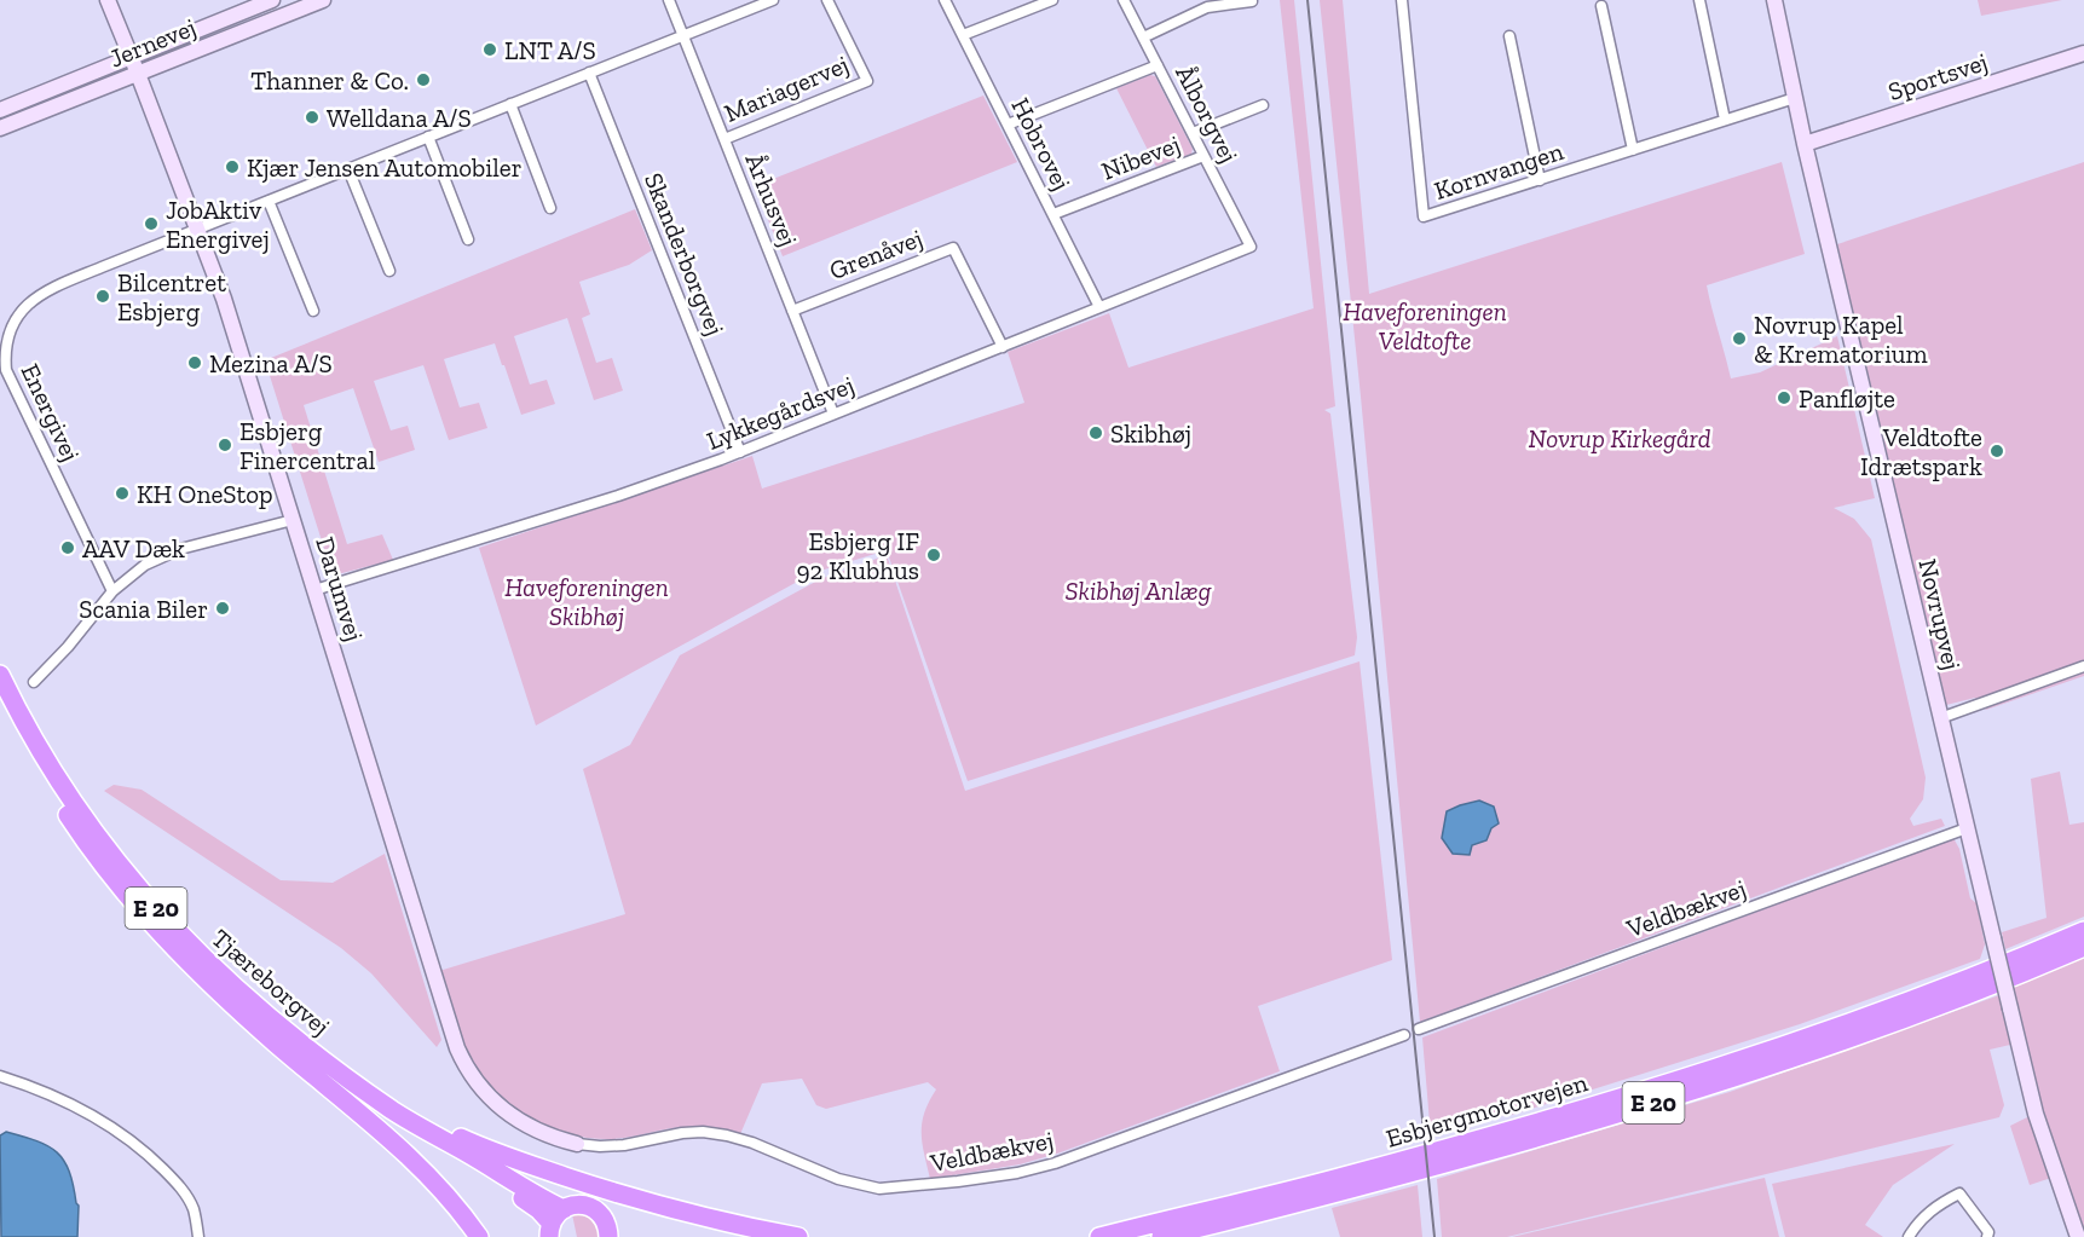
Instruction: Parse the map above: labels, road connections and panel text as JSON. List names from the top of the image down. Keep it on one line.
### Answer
{"streets":{"highway":["E 20","Tjæreborgvej","Esbjergmotorvejen"],"street":["Jernevej","Sportsvej","Mariagervej","Ålborgvej","Hobrovej","Nibevej","Kornvangen","Århusvej","Skanderborgvej","Grenåvej","Energivej","Lykkegårdsvej","Darumvej","Novrupvej","Veldbækvej"]},"crossings":[["Jernevej","Darumvej"],["Sportsvej","Novrupvej"],["Mariagervej","Århusvej"],["Ålborgvej","Nibevej"],["Ålborgvej","Lykkegårdsvej"],["Hobrovej","Nibevej"],["Hobrovej","Lykkegårdsvej"],["Kornvangen","Novrupvej"],["Århusvej","Grenåvej"],["Århusvej","Energivej"],["Århusvej","Lykkegårdsvej"],["Skanderborgvej","Energivej"],["Skanderborgvej","Lykkegårdsvej"],["Grenåvej","Lykkegårdsvej"],["Energivej","Darumvej"],["Lykkegårdsvej","Darumvej"],["Darumvej","Veldbækvej"],["Novrupvej","Veldbækvej"],["E 20","Tjæreborgvej"]],"parks":["Haveforeningen Veldtofte","Novrup Kirkegård","Haveforeningen Skibhøj","Skibhøj Anlæg"],"places":["LNT A/S","Thanner & Co.","Welldana A/S","Kjær Jensen Automobiler","JobAktiv Energivej","Bilcentret Esbjerg","Novrup Kapel & Krematorium","Mezina A/S","Panfløjte","Skibhøj","Esbjerg Finercentral","Veldtofte Idrætspark","KH OneStop","AAV Dæk","Esbjerg IF 92 Klubhus","Scania Biler"]}
